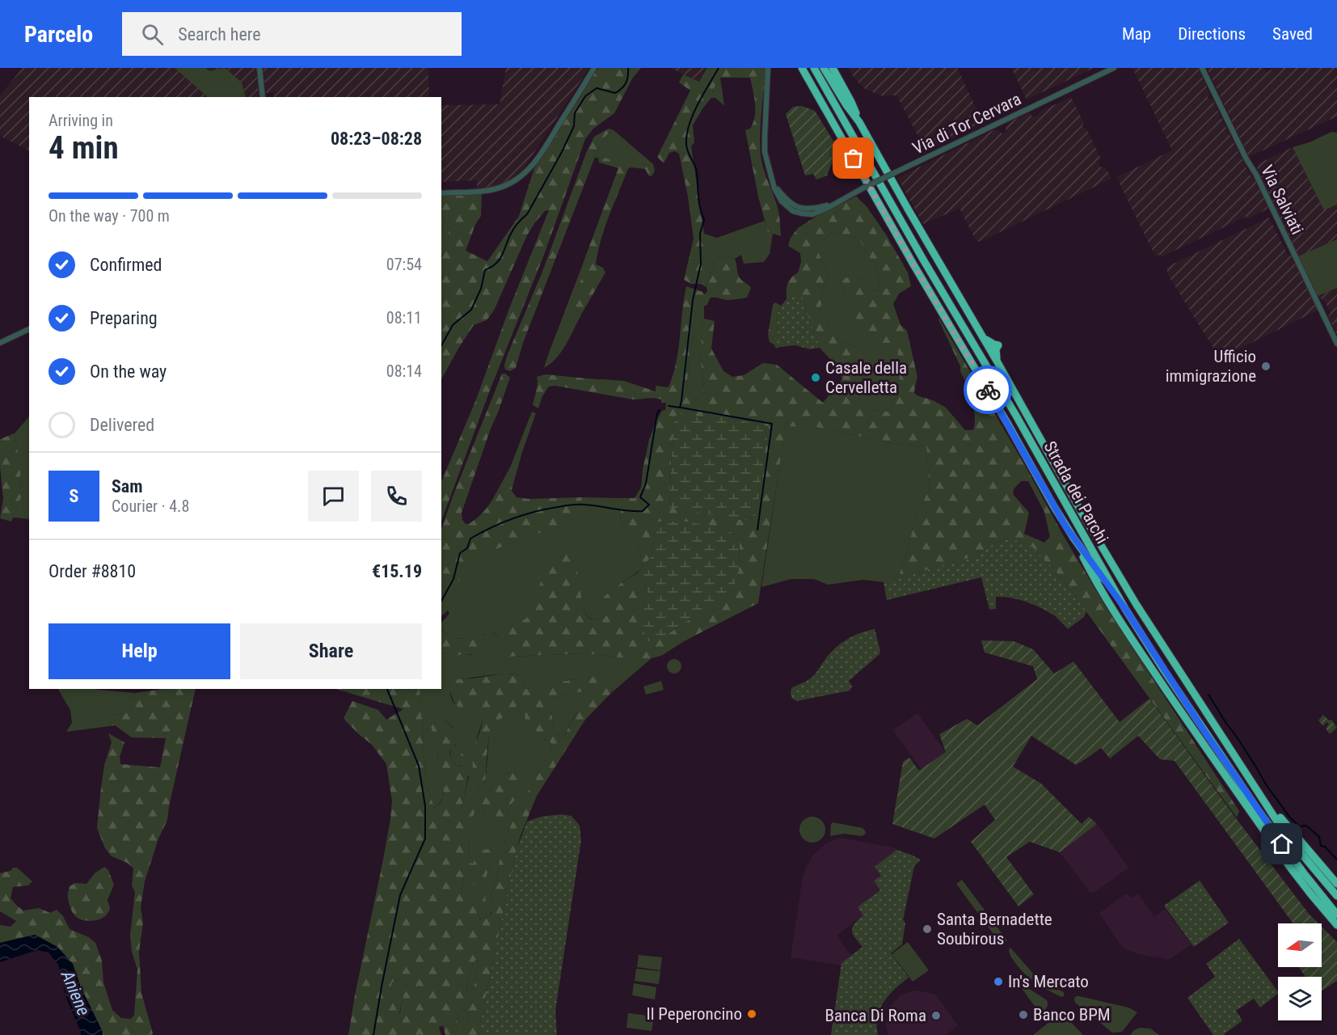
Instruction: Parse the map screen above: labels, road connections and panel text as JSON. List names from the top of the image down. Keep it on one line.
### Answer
{"streets":{"highway":["Strada dei Parchi"],"street":["Via di Tor Cervara","Via Salviati"]},"water":["Aniene"],"places":["Ufficio immigrazione","Casale della Cervelletta","Santa Bernadette Soubirous","In's Mercato","Il Peperoncino","Banco BPM","Banca Di Roma"],"north":"left","page":{"header":"Parcelo","search":"Search here","nav":["Map","Directions","Saved"],"heading":["4 min","Arriving in","08:23–08:28"],"panel":["Sam","Courier · 4.8","Order #8810","€15.19"],"bar":"On the way · 700 m","list":[["Confirmed","07:54"],["Preparing","08:11"],["On the way","08:14"],"Delivered"],"round":"S","buttons":["Help","Share"]}}
